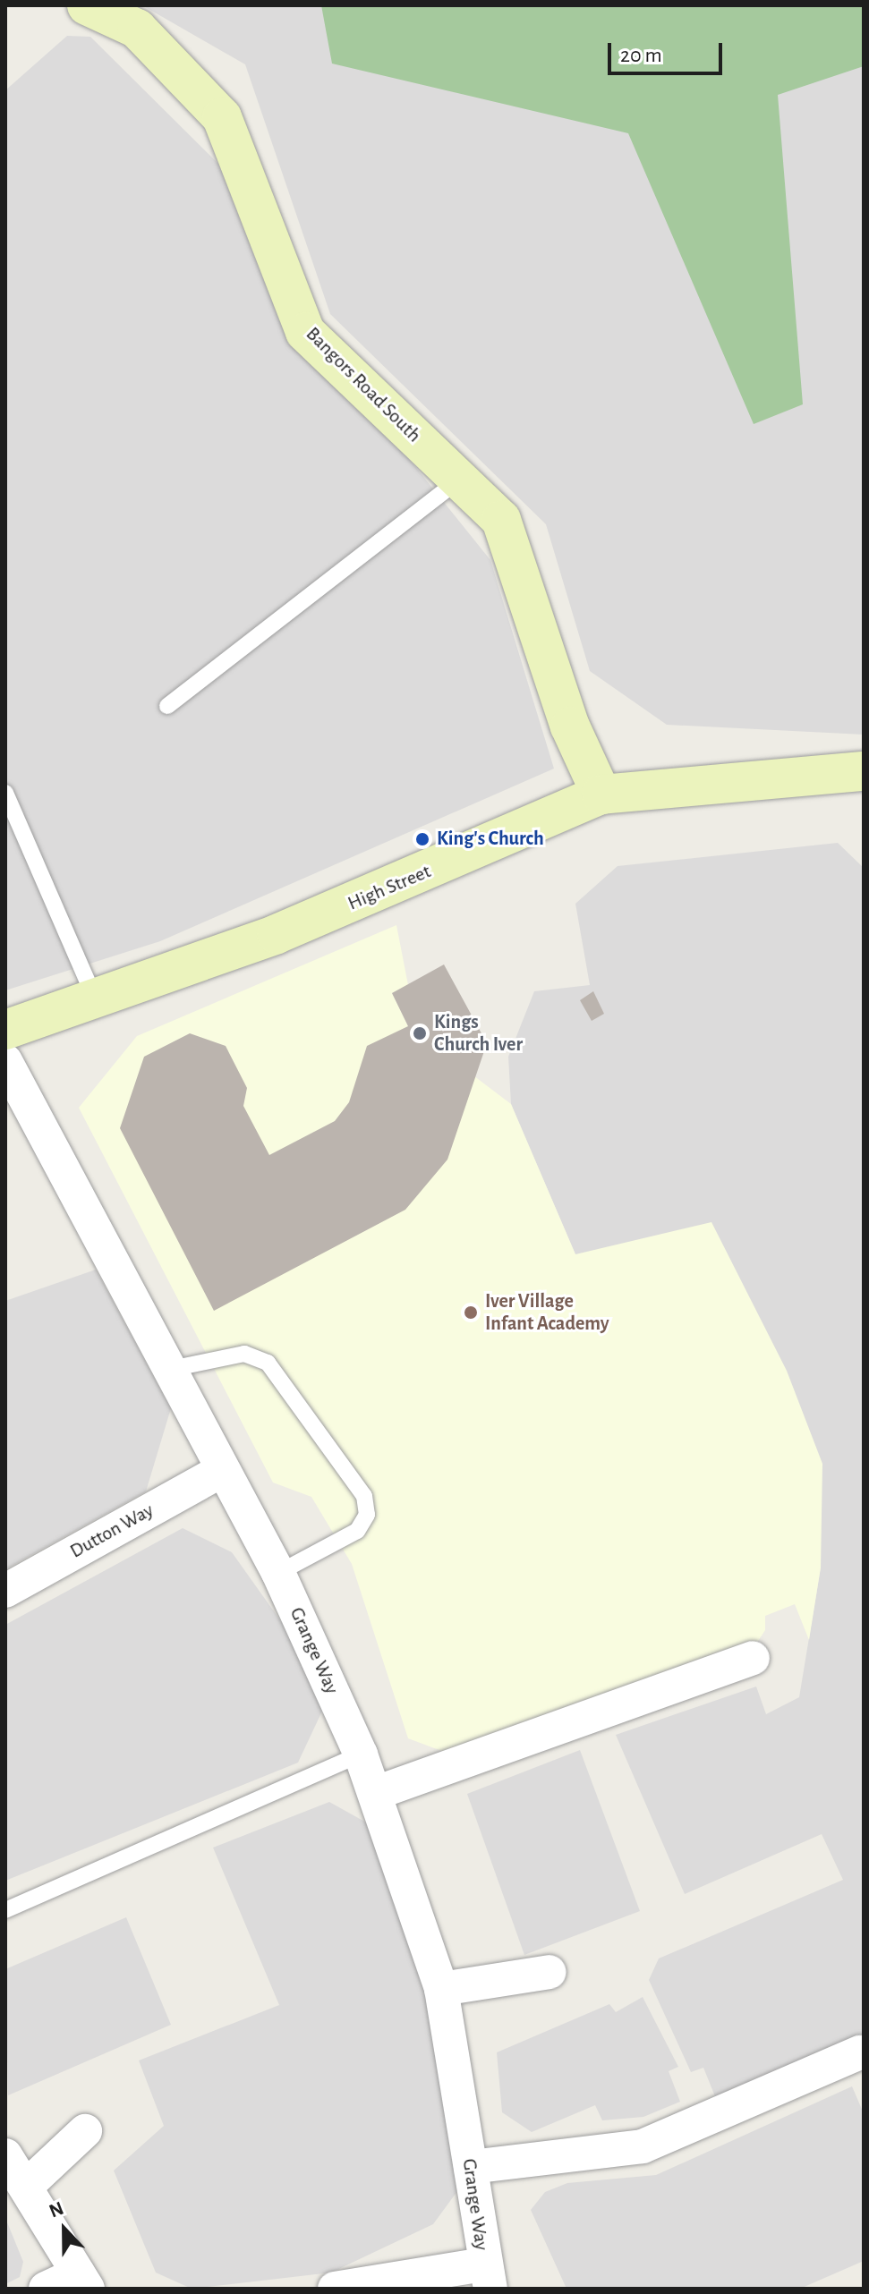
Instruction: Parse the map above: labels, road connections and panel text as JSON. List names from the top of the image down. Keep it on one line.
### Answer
{"streets":{"street":["Bangors Road South","High Street","Dutton Way","Grange Way"]},"crossings":[["Bangors Road South","High Street"],["Dutton Way","Grange Way"]],"places":["King's Church","Kings Church Iver","Iver Village Infant Academy"],"scale_bar":"20 m","north":"top"}
